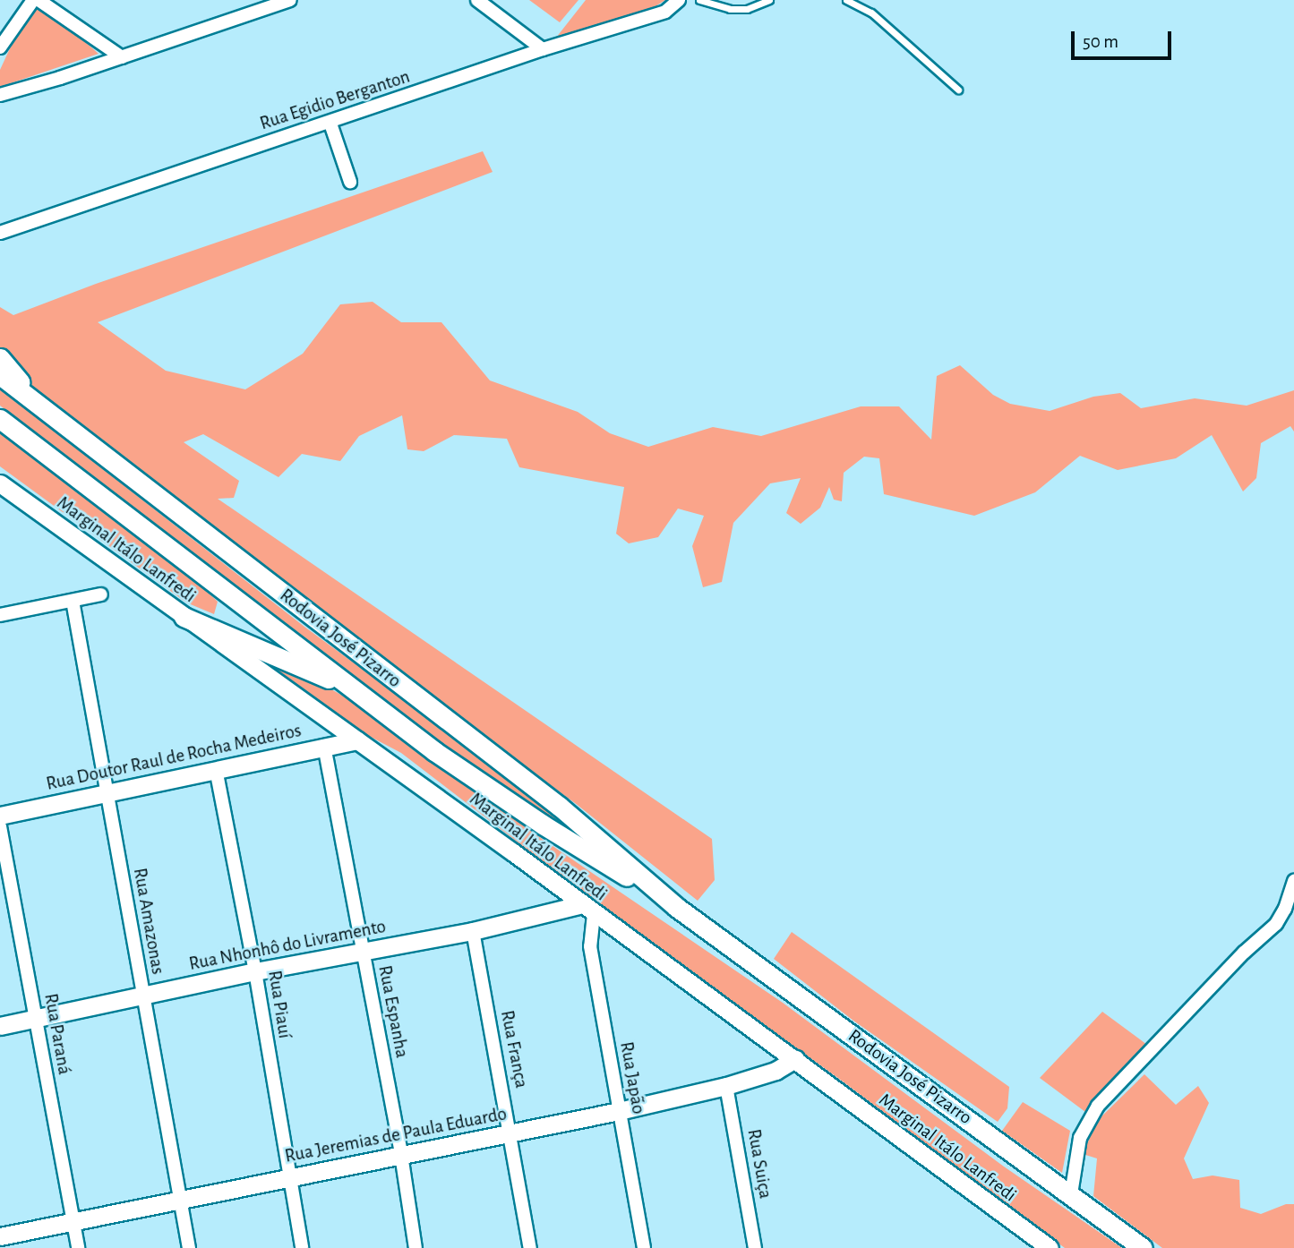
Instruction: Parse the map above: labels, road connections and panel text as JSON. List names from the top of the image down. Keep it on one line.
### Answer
{"streets":{"main road":["Rodovia José Pizarro"],"street":["Rua Egidio Berganton","Marginal Itálo Lanfredi","Rua Doutor Raul de Rocha Medeiros","Rua Amazonas","Rua Nhonhô do Livramento","Rua Piauí","Rua Espanha","Rua Paraná","Rua França","Rua Japão","Rua Jeremias de Paula Eduardo","Rua Suiça"]},"crossings":[["Marginal Itálo Lanfredi","Rua Doutor Raul de Rocha Medeiros"],["Marginal Itálo Lanfredi","Rua Nhonhô do Livramento"],["Marginal Itálo Lanfredi","Rua Japão"],["Marginal Itálo Lanfredi","Rua Jeremias de Paula Eduardo"],["Rua Doutor Raul de Rocha Medeiros","Rua Amazonas"],["Rua Doutor Raul de Rocha Medeiros","Rua Piauí"],["Rua Doutor Raul de Rocha Medeiros","Rua Espanha"],["Rua Amazonas","Rua Nhonhô do Livramento"],["Rua Amazonas","Rua Jeremias de Paula Eduardo"],["Rua Nhonhô do Livramento","Rua Piauí"],["Rua Nhonhô do Livramento","Rua Espanha"],["Rua Nhonhô do Livramento","Rua Paraná"],["Rua Nhonhô do Livramento","Rua França"],["Rua Nhonhô do Livramento","Rua Japão"],["Rua Piauí","Rua Jeremias de Paula Eduardo"],["Rua Espanha","Rua Jeremias de Paula Eduardo"],["Rua Paraná","Rua Jeremias de Paula Eduardo"],["Rua França","Rua Jeremias de Paula Eduardo"],["Rua Japão","Rua Jeremias de Paula Eduardo"],["Rua Jeremias de Paula Eduardo","Rua Suiça"]],"scale_bar":"50 m"}
